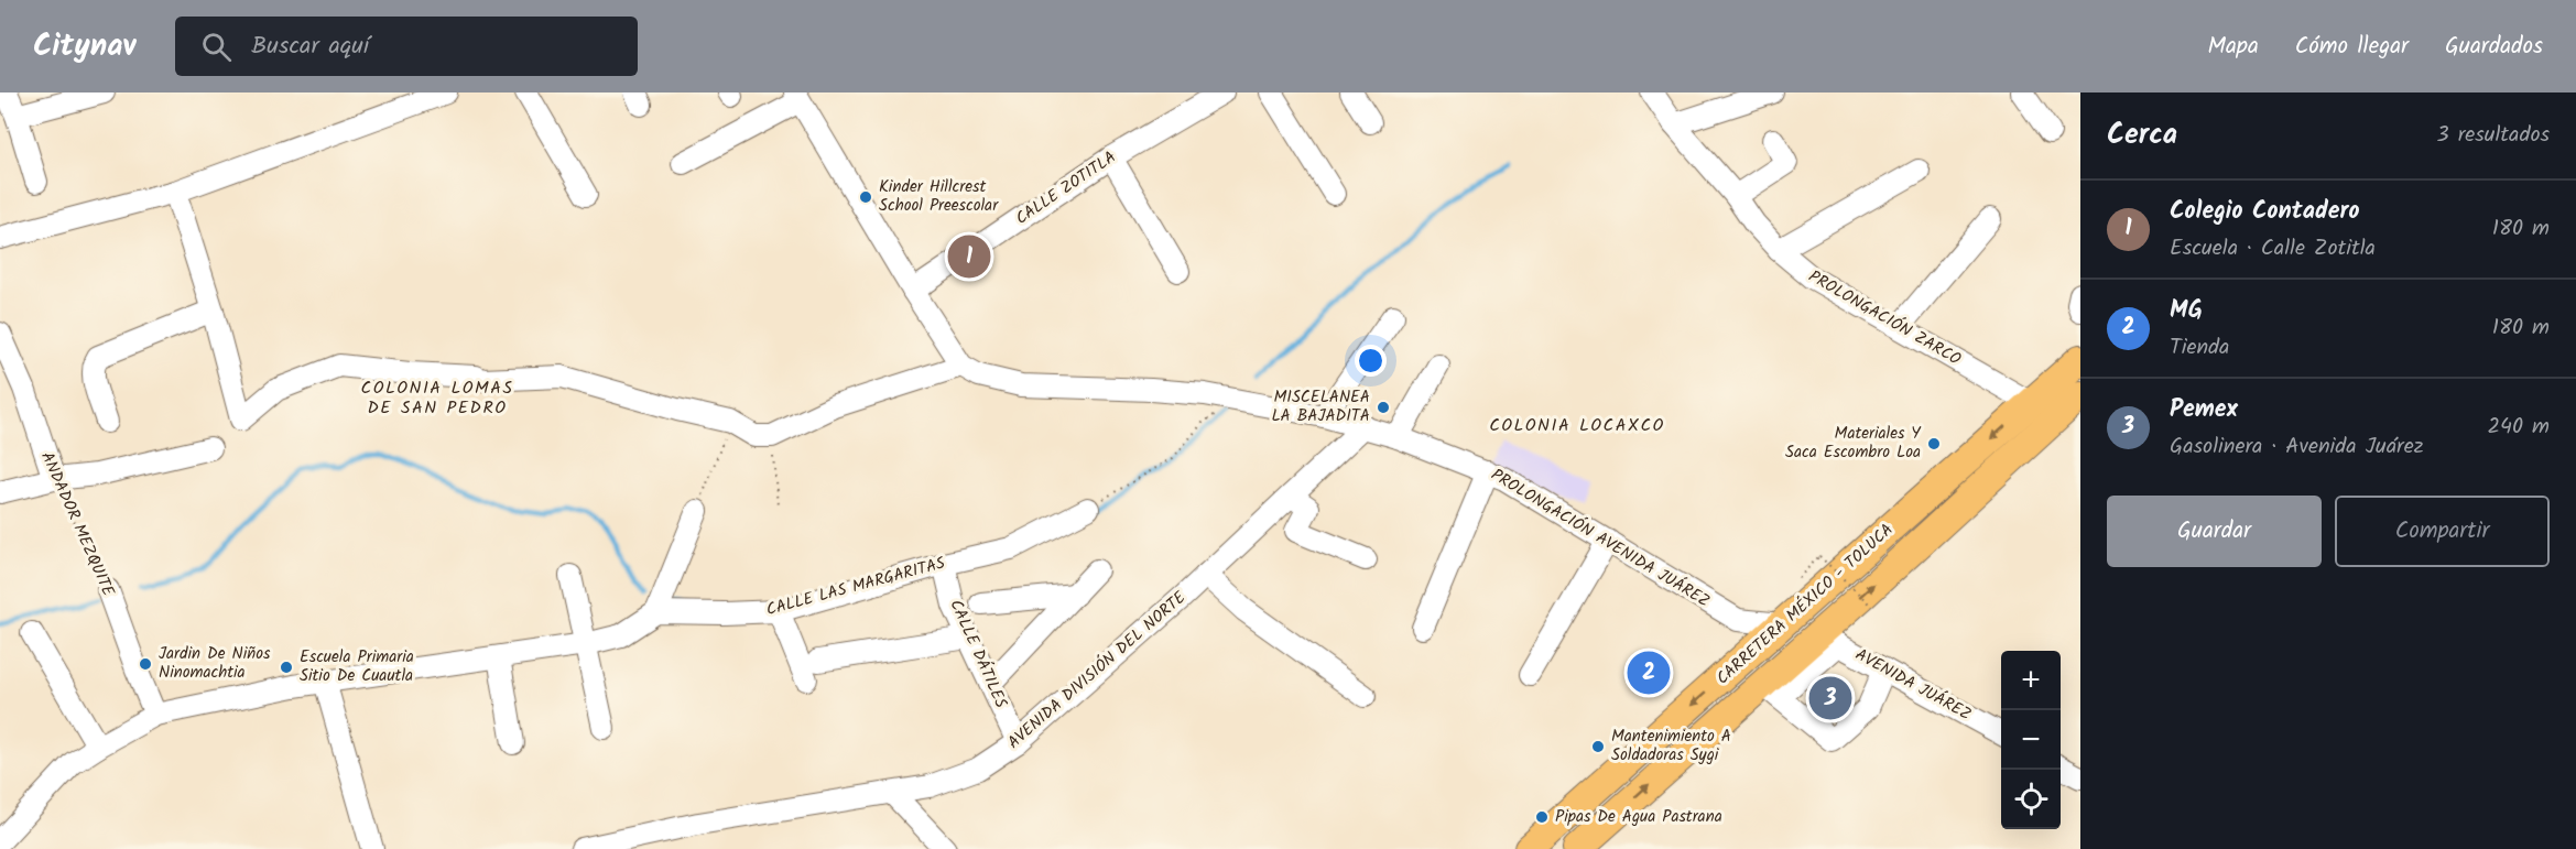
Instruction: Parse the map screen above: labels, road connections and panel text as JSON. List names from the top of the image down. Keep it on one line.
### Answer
{"streets":{"main road":["CARRETERA MÉXICO - TOLUCA"],"street":["CALLE ZOTITLA","PROLONGACIÓN ZARCO","ANDADOR MEZQUITE","PROLONGACIÓN AVENIDA JUÁREZ","CALLE LAS MARGARITAS","CALLE DÁTILES","AVENIDA DIVISIÓN DEL NORTE","AVENIDA JUÁREZ"]},"crossings":[["PROLONGACIÓN ZARCO","CARRETERA MÉXICO - TOLUCA"],["PROLONGACIÓN AVENIDA JUÁREZ","CARRETERA MÉXICO - TOLUCA"],["PROLONGACIÓN AVENIDA JUÁREZ","AVENIDA DIVISIÓN DEL NORTE"],["CALLE LAS MARGARITAS","CALLE DÁTILES"],["CARRETERA MÉXICO - TOLUCA","AVENIDA JUÁREZ"],["CALLE DÁTILES","AVENIDA DIVISIÓN DEL NORTE"]],"districts":["COLONIA LOMAS DE SAN PEDRO","COLONIA LOCAXCO"],"places":["Kinder Hillcrest School Preescolar","MISCELANEA LA BAJADITA","Materiales Y Saca Escombro Loa","Jardin De Niños Ninomachtia","Escuela Primaria Sitio De Cuautla","Mantenimiento A Soldadoras Sygi","Pipas De Agua Pastrana"],"page":{"header":"Citynav","search":"Buscar aquí","nav":["Mapa","Cómo llegar","Guardados"],"heading":["Cerca","3 resultados"],"list":[{"mark":"1","name":"Colegio Contadero","note":"Escuela · Calle Zotitla","value":"180 m"},{"mark":"2","name":"MG","note":"Tienda","value":"180 m"},{"mark":"3","name":"Pemex","note":"Gasolinera · Avenida Juárez","value":"240 m"}],"pins":["1","2","3"],"buttons":["Guardar","Compartir"],"map_buttons":["+","−"]}}
